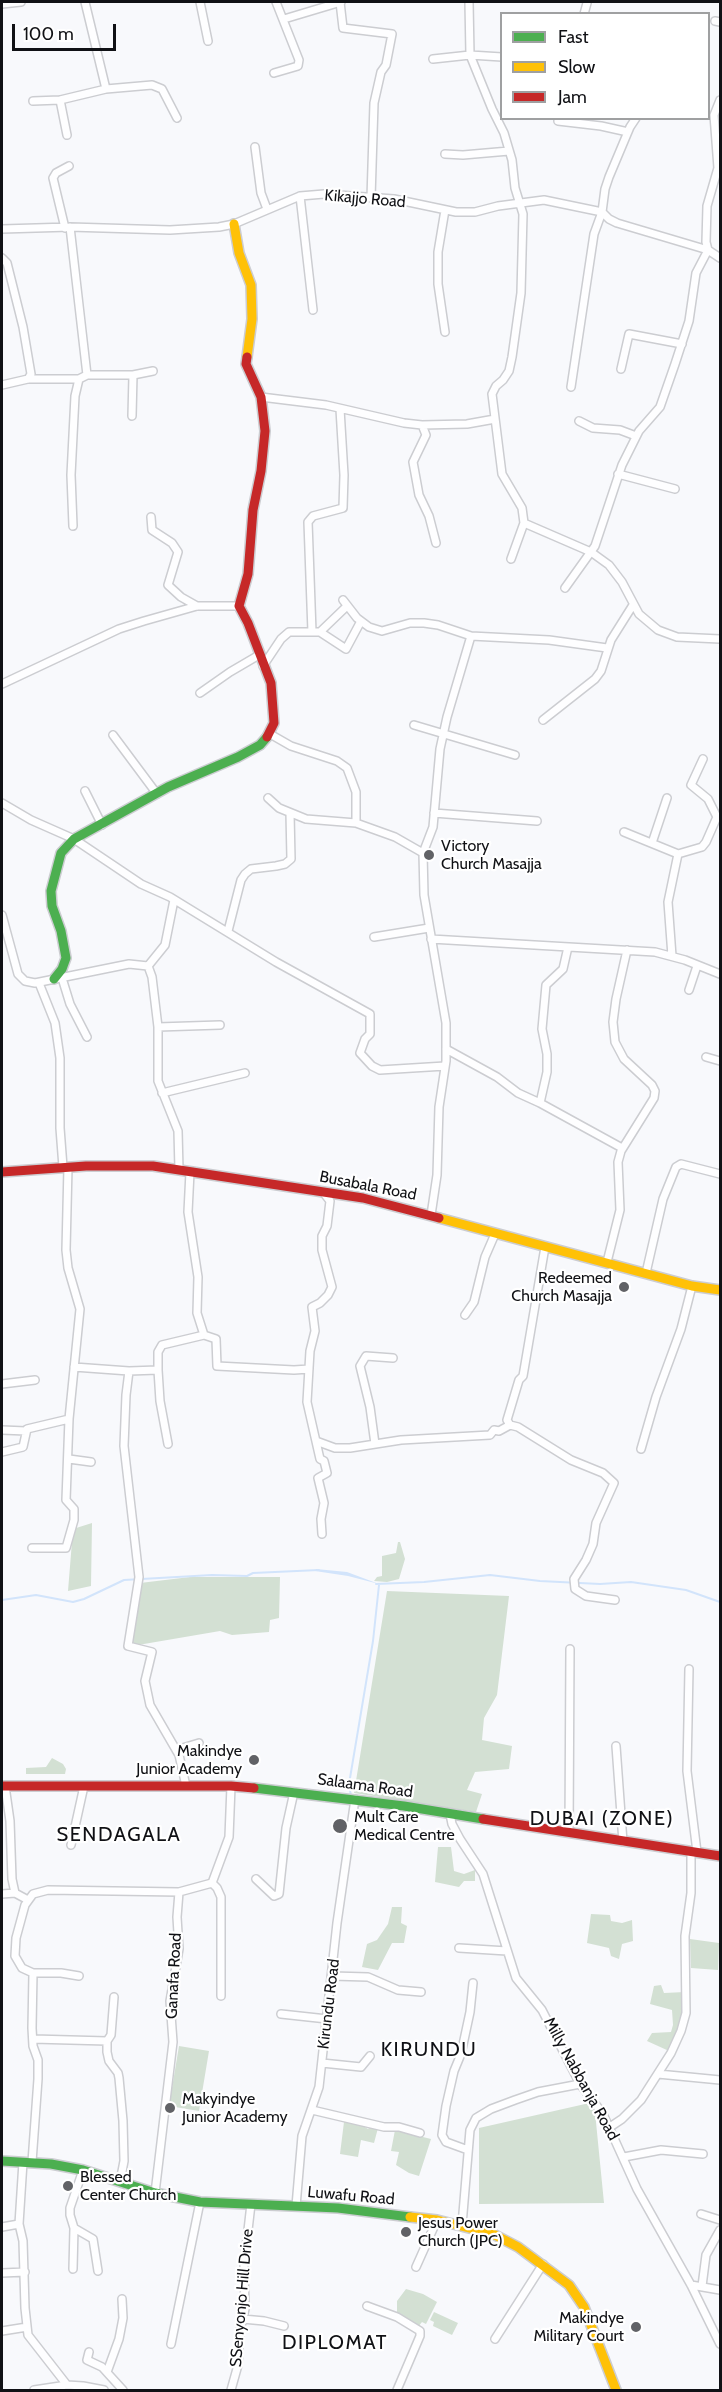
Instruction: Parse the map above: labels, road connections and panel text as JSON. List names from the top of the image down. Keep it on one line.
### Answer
{"streets":{"street":["Kikajjo Road","Busabala Road","Salaama Road","Ganafa Road","Kirundu Road","Milly Nabbanja Road","Luwafu Road","SSenyonjo Hill Drive"]},"crossings":[["Salaama Road","Kirundu Road"],["Salaama Road","Milly Nabbanja Road"],["Ganafa Road","Luwafu Road"],["Kirundu Road","Luwafu Road"],["Luwafu Road","SSenyonjo Hill Drive"]],"districts":["DUBAI (ZONE)","SENDAGALA","KIRUNDU","DIPLOMAT"],"places":["Victory Church Masajja","Redeemed Church Masajja","Makindye Junior Academy","Mult Care Medical Centre","Makyindye Junior Academy","Blessed Center Church","Jesus Power Church (JPC)","Makindye Military Court"],"legend":["Fast","Slow","Jam"],"scale_bar":"100 m"}
